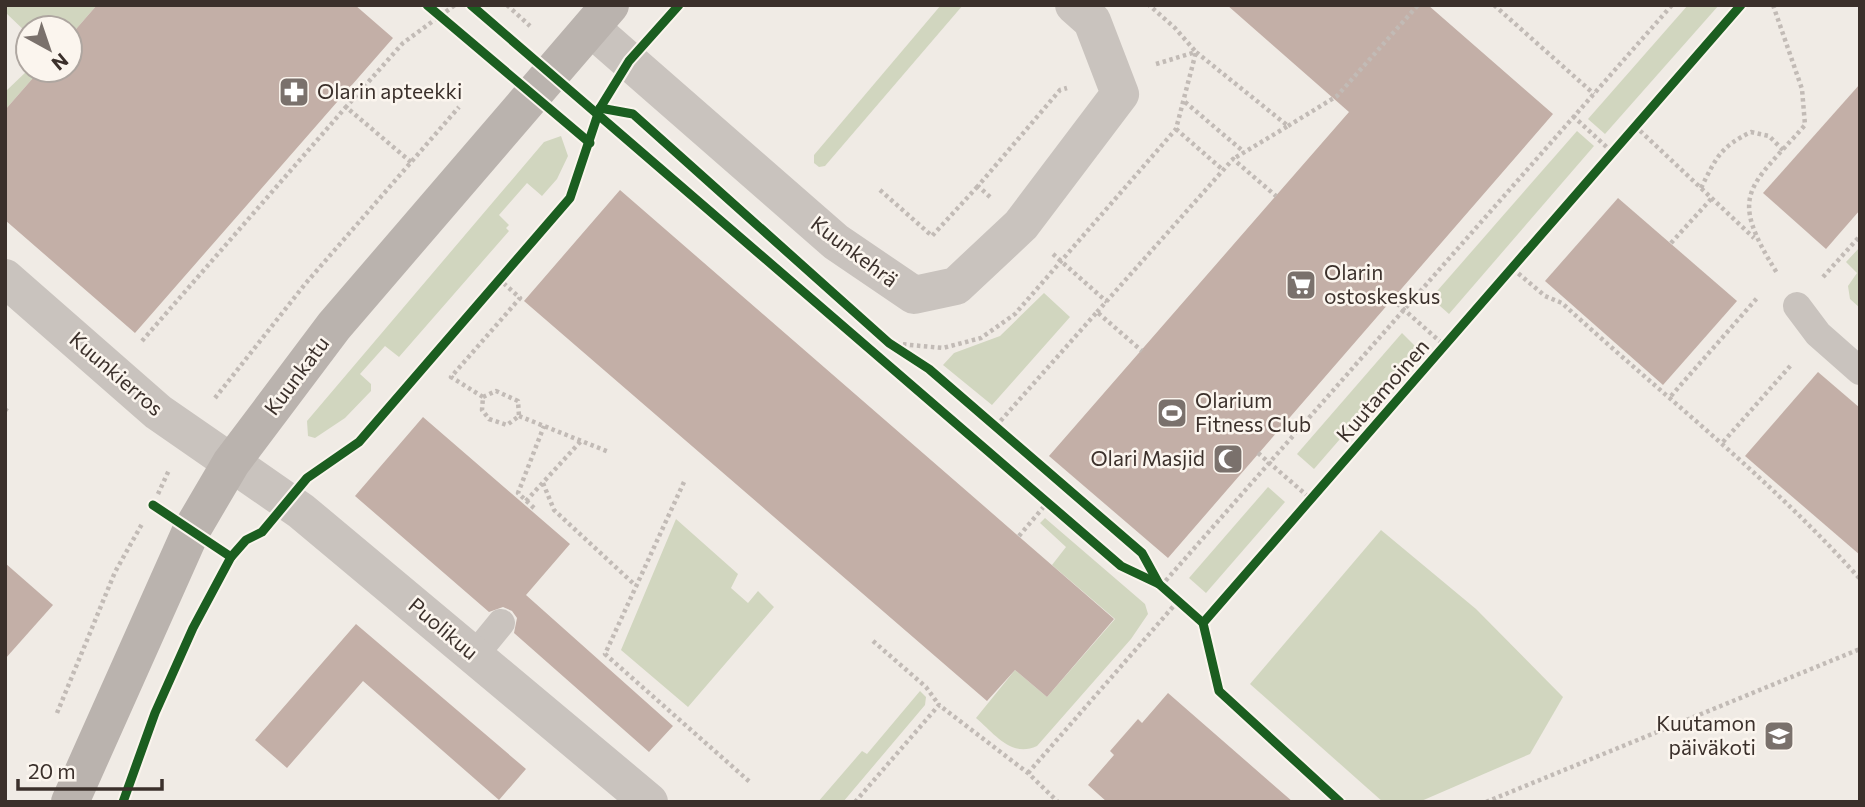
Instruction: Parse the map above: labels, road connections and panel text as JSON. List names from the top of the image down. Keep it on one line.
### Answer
{"streets":{"main road":["Kuunkatu"],"street":["Kuunkehrä","Kuunkierros","Puolikuu"],"cycle path":["Kuutamoinen"]},"crossings":[["Kuunkehrä","Kuunkatu"],["Kuunkierros","Kuunkatu"],["Kuunkierros","Puolikuu"],["Kuunkatu","Puolikuu"]],"places":{"pharmacy":["Olarin apteekki"],"supermarket":["Olarin ostoskeskus"],"sports":["Olarium Fitness Club"],"mosque":["Olari Masjid"],"school or university":["Kuutamon päiväkoti"]},"scale_bar":"20 m","north":"bottom right"}
